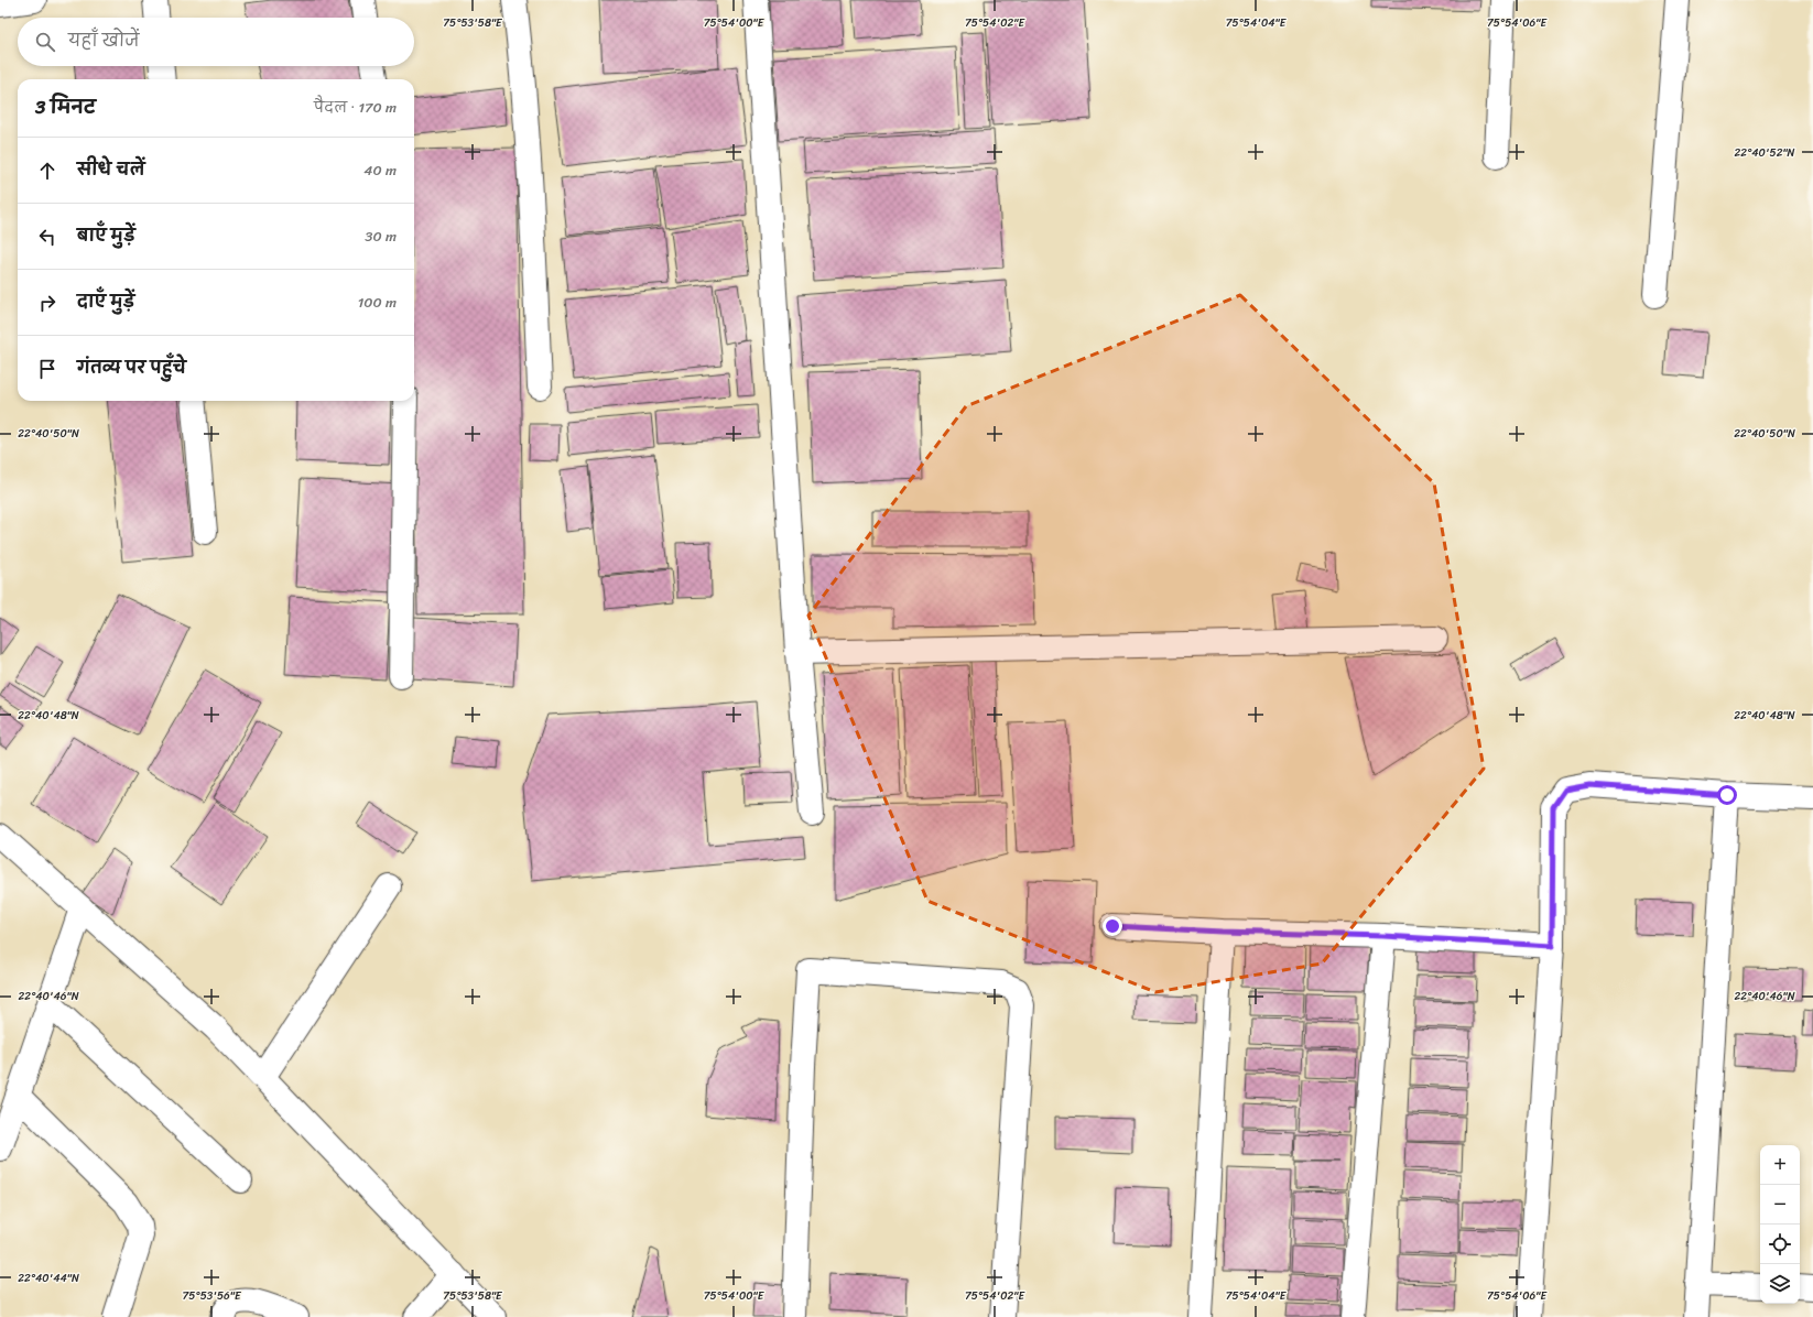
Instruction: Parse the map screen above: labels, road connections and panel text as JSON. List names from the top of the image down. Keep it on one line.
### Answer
{"page":{"search":"यहाँ खोजें","heading":["3 मिनट","पैदल · 170 m"],"list":[["सीधे चलें","40 m"],["बाएँ मुड़ें","30 m"],["दाएँ मुड़ें","100 m"],"गंतव्य पर पहुँचे"],"map_buttons":["+","−"]},"coordinates":["75°53'58\"E","75°54'00\"E","75°54'02\"E","75°54'04\"E","75°54'06\"E","22°40'52\"N","22°40'50\"N","22°40'48\"N","22°40'46\"N","22°40'44\"N","75°53'56\"E"]}
